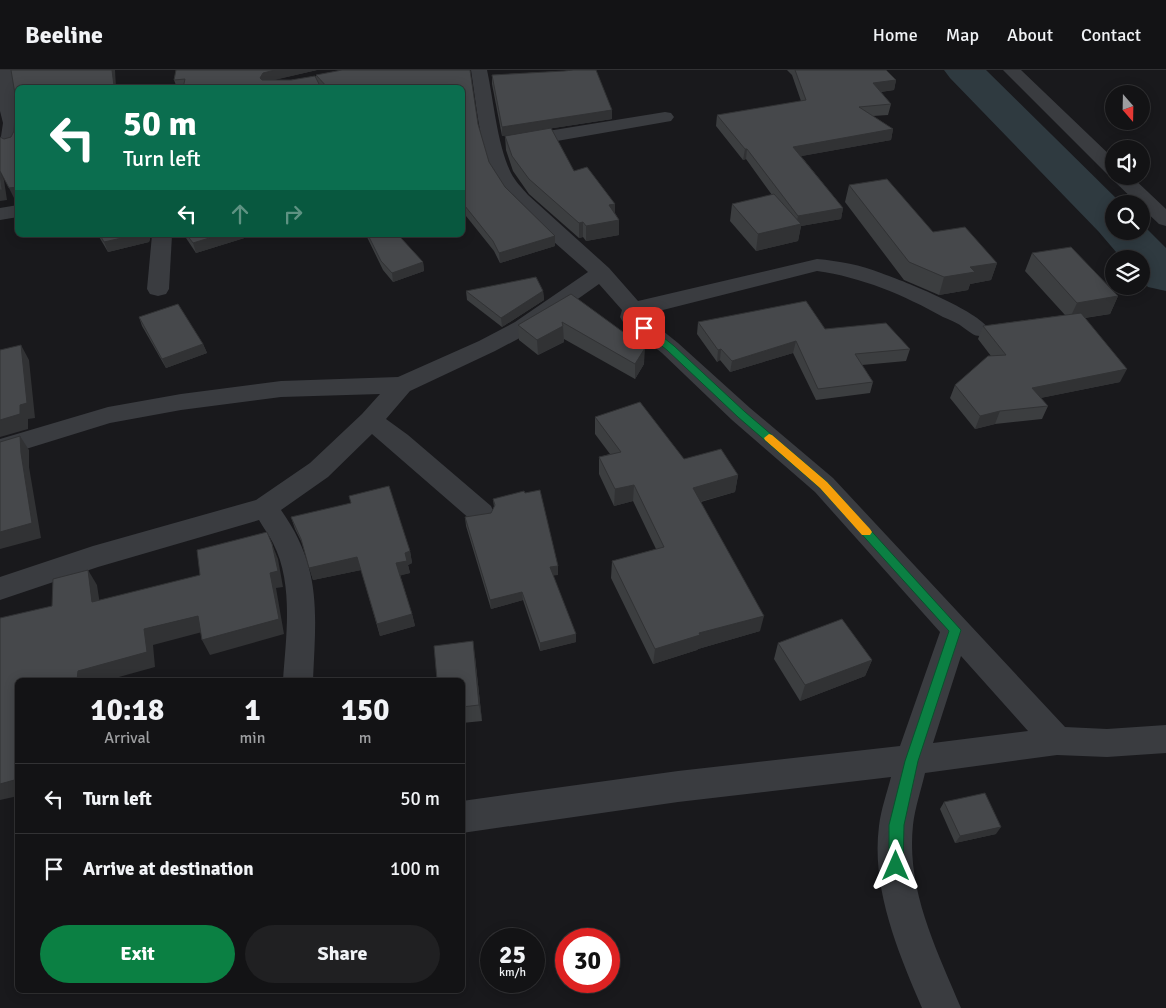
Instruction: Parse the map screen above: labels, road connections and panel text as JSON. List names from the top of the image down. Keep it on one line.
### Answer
{"north":"bottom","page":{"header":"Beeline","nav":["Home","Map","About","Contact"],"turn":["50 m","Turn left"],"eta":["10:18","Arrival","1","min","150","m"],"list":[{"name":"Turn left","value":"50 m"},{"name":"Arrive at destination","value":"100 m"}],"buttons":["Exit","Share"],"speed":"25 km/h","limit":"30"}}
